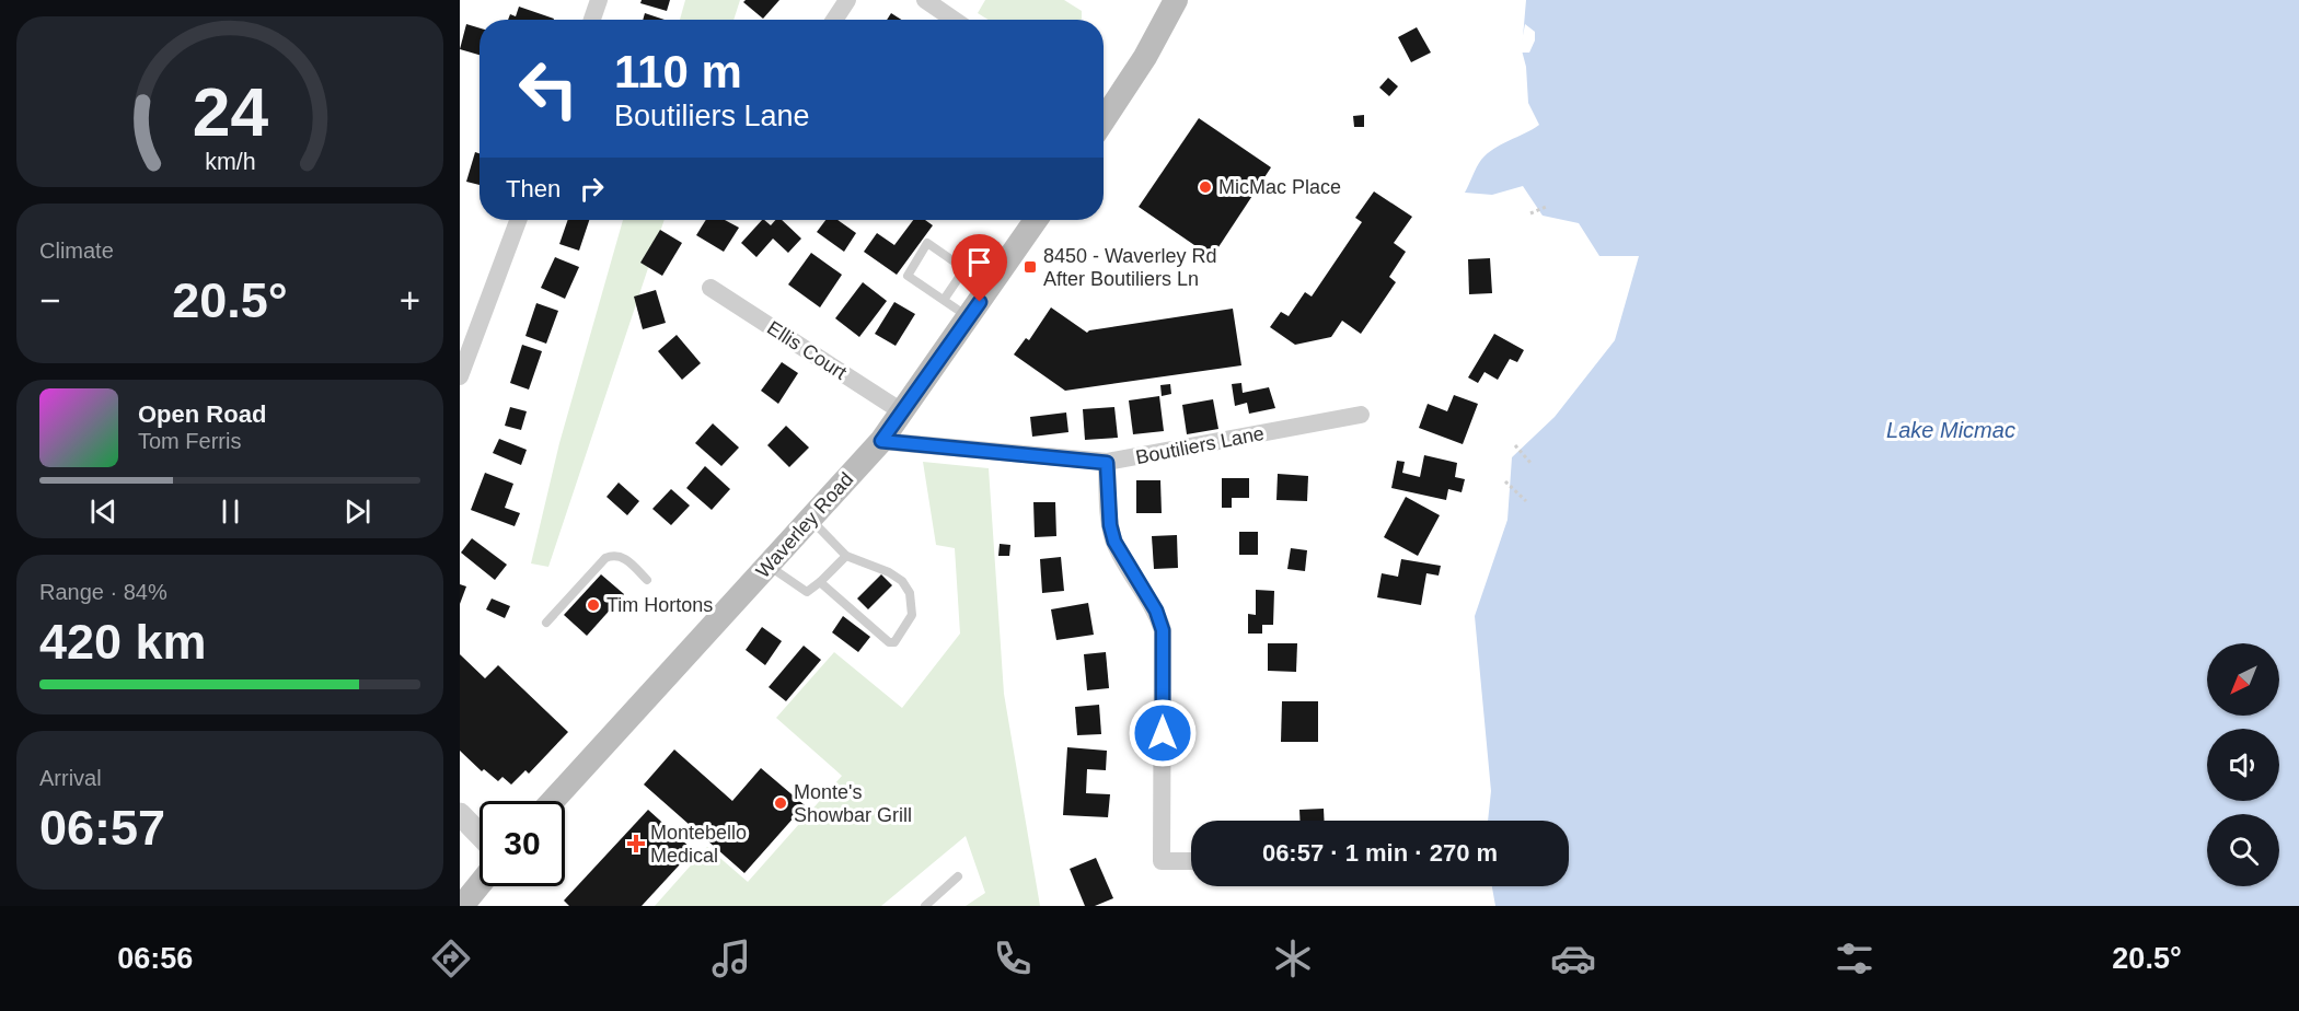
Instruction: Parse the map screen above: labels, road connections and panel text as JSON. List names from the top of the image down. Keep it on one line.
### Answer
{"streets":{"main road":["Waverley Road"],"street":["Ellis Court","Boutiliers Lane"]},"crossings":[["Ellis Court","Waverley Road"],["Boutiliers Lane","Waverley Road"]],"water":["Lake Micmac"],"places":{"other":["MicMac Place","Tim Hortons","Monte's Showbar Grill"],"transit":["8450 - Waverley Rd After Boutiliers Ln"],"health":["Montebello Medical"]},"north":"bottom left","page":{"turn":["110 m","Boutiliers Lane"],"then":"Then","tile":["Climate",["Range · 84%","420 km"],["Arrival","06:57"]],"heat":["−","20.5°","+"],"song":["Open Road","Tom Ferris"],"limit":"30","trip":"06:57 · 1 min · 270 m","tabs":["06:56","20.5°"],"gauge":["24","km/h"]}}
